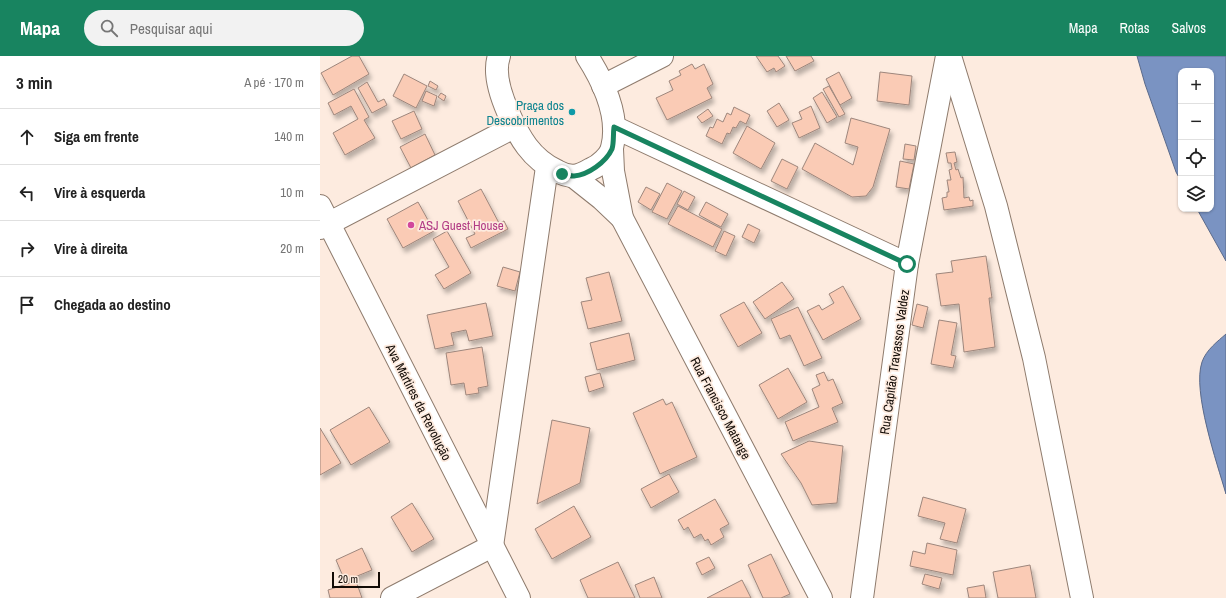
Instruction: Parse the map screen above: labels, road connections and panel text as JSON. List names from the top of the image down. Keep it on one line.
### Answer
{"streets":{"street":["Rua Capitão Travassos Valdez","Ava Mártires da Revolução","Rua Francisco Matange"]},"places":["Praça dos Descobrimentos","ASJ Guest House"],"scale_bar":"20 m","page":{"header":"Mapa","search":"Pesquisar aqui","nav":["Mapa","Rotas","Salvos"],"heading":["3 min","A pé · 170 m"],"map_buttons":["+","−"],"list":[["Siga em frente","140 m"],["Vire à esquerda","10 m"],["Vire à direita","20 m"],"Chegada ao destino"],"scale":"20 m"}}
